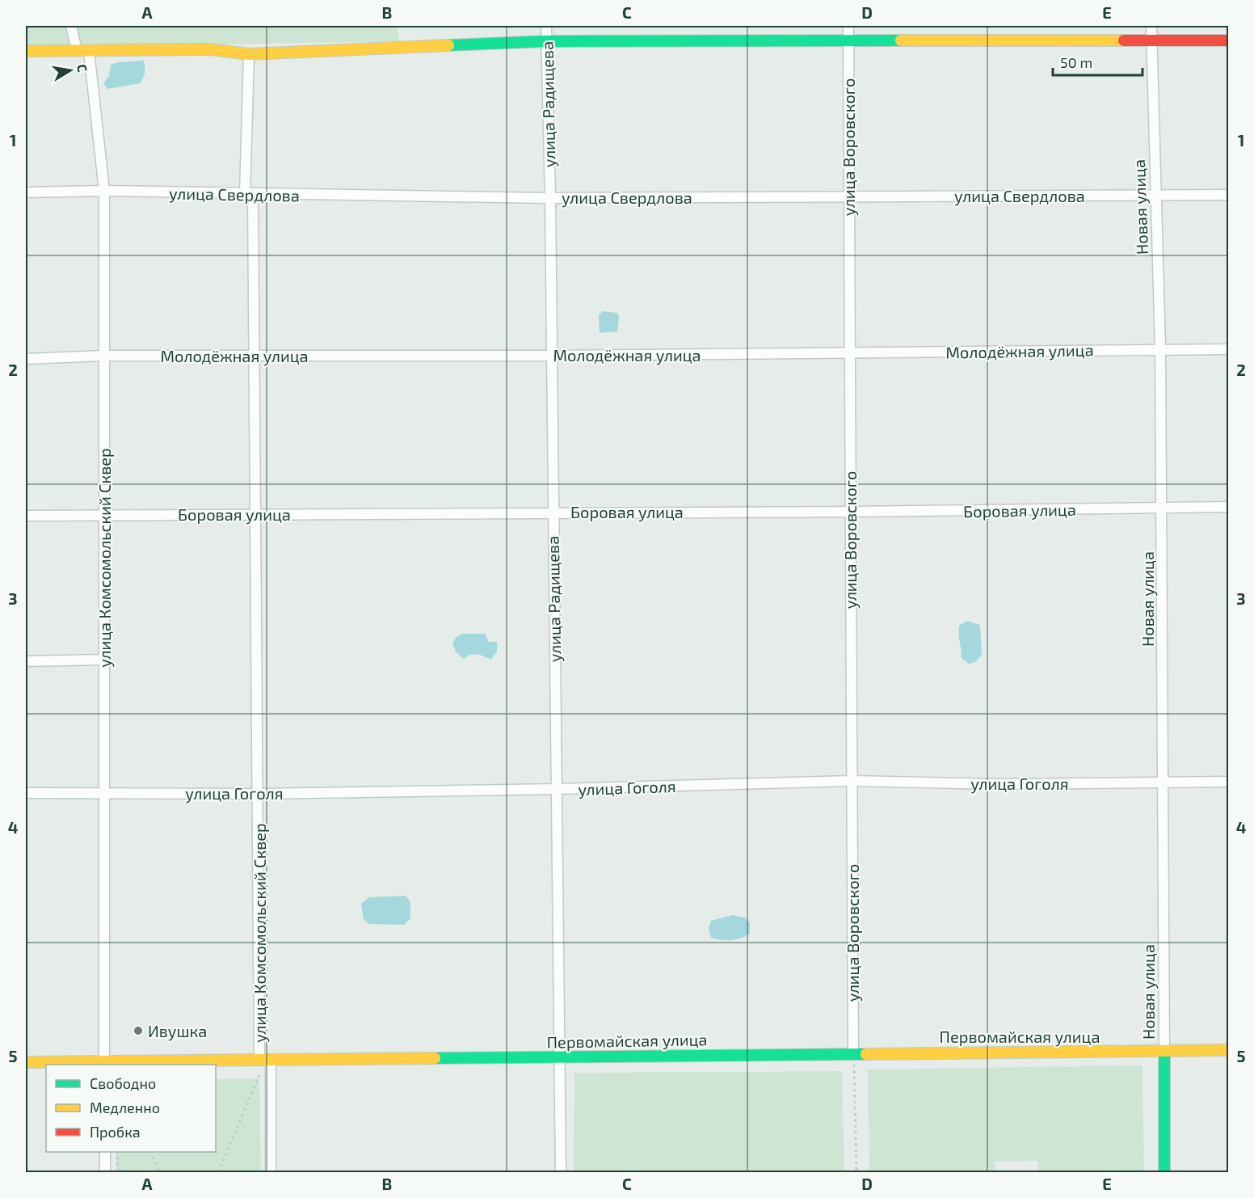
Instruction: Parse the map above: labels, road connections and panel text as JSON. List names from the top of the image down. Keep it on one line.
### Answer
{"streets":{"street":["улица Радищева","улица Воровского","улица Свердлова","Новая улица","Молодёжная улица","Боровая улица","улица Комсомольский Сквер","улица Гоголя","Первомайская улица"]},"crossings":[["улица Радищева","улица Свердлова"],["улица Радищева","Молодёжная улица"],["улица Радищева","Боровая улица"],["улица Радищева","улица Гоголя"],["улица Радищева","Первомайская улица"],["улица Воровского","улица Свердлова"],["улица Воровского","Молодёжная улица"],["улица Воровского","Боровая улица"],["улица Воровского","улица Гоголя"],["улица Воровского","Первомайская улица"],["улица Свердлова","Новая улица"],["улица Свердлова","улица Комсомольский Сквер"],["Новая улица","Молодёжная улица"],["Новая улица","Боровая улица"],["Новая улица","улица Гоголя"],["Новая улица","Первомайская улица"],["Молодёжная улица","улица Комсомольский Сквер"],["Боровая улица","улица Комсомольский Сквер"],["улица Комсомольский Сквер","улица Гоголя"],["улица Комсомольский Сквер","Первомайская улица"]],"places":["Ивушка"],"legend":["Свободно","Медленно","Пробка"],"scale_bar":"50 m","north":"right","grid":{"columns":["A","B","C","D","E"],"rows":["1","2","3","4","5"]}}
